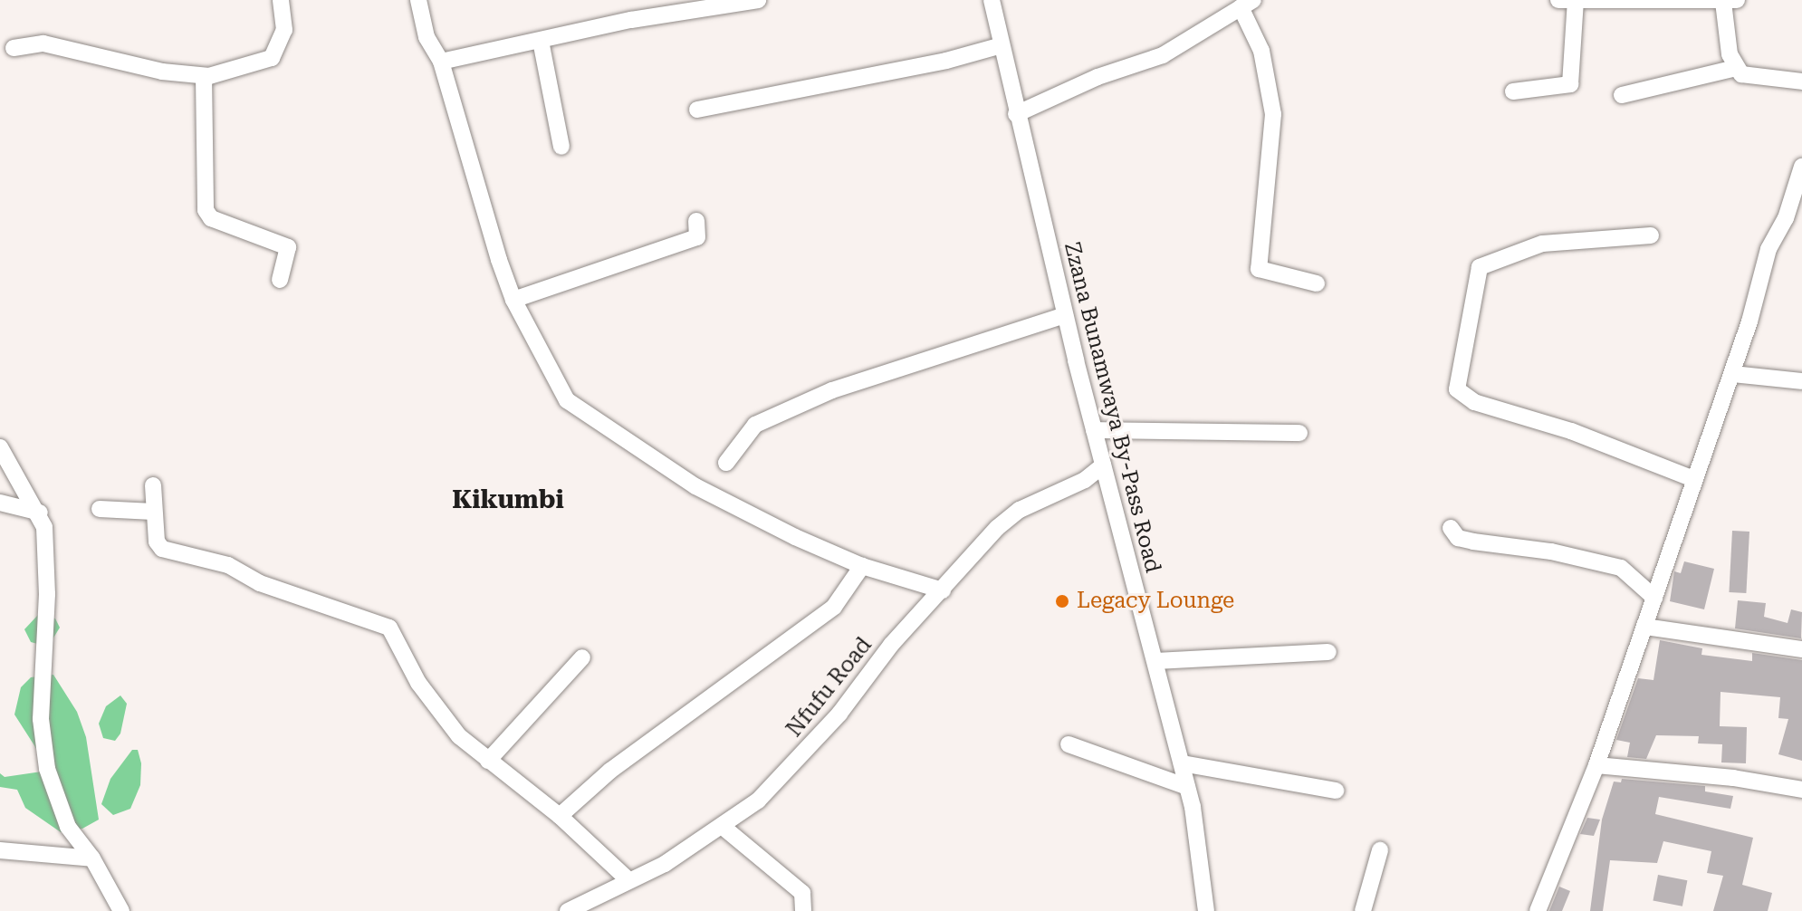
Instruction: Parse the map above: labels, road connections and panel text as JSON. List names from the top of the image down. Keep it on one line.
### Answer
{"streets":{"street":["Zzana Bunamwaya By-Pass Road","Nfufu Road"]},"crossings":[["Zzana Bunamwaya By-Pass Road","Nfufu Road"]],"districts":["Kikumbi"],"places":["Legacy Lounge"]}
